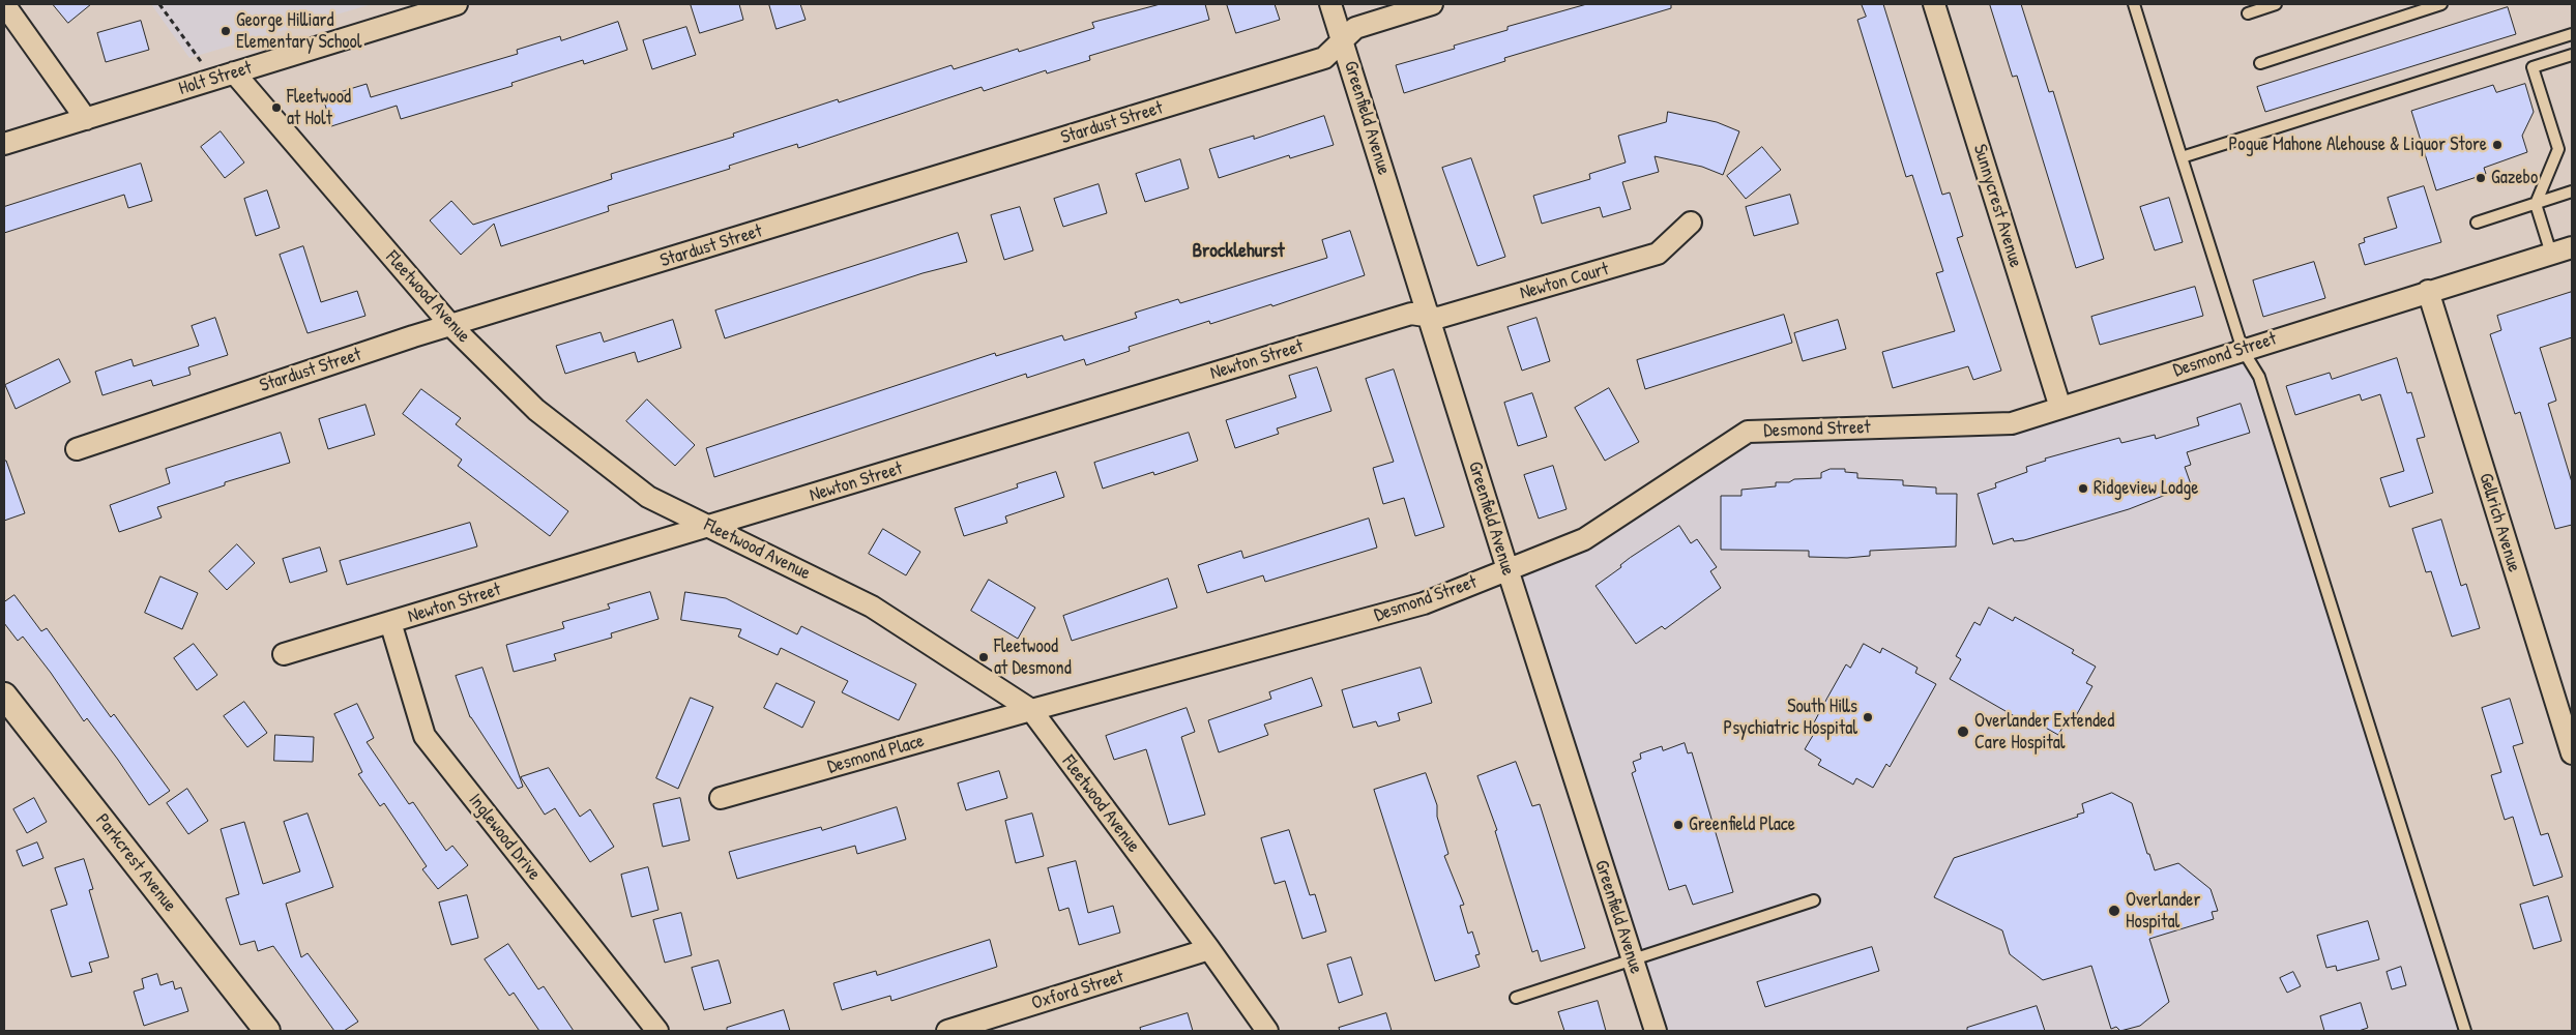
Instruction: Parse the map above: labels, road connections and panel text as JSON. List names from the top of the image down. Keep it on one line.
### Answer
{"streets":{"street":["Holt Street","Greenfield Avenue","Stardust Street","Sunnycrest Avenue","Newton Court","Fleetwood Avenue","Desmond Street","Newton Street","Gellrich Avenue","Desmond Place","Inglewood Drive","Parkcrest Avenue","Oxford Street"]},"crossings":[["Holt Street","Fleetwood Avenue"],["Greenfield Avenue","Stardust Street"],["Greenfield Avenue","Newton Court"],["Greenfield Avenue","Desmond Street"],["Greenfield Avenue","Newton Street"],["Stardust Street","Fleetwood Avenue"],["Sunnycrest Avenue","Desmond Street"],["Newton Court","Newton Street"],["Fleetwood Avenue","Desmond Street"],["Fleetwood Avenue","Newton Street"],["Fleetwood Avenue","Desmond Place"],["Fleetwood Avenue","Oxford Street"],["Desmond Street","Gellrich Avenue"],["Desmond Street","Desmond Place"],["Newton Street","Inglewood Drive"]],"districts":["Brocklehurst"],"places":["George Hilliard Elementary School","Fleetwood at Holt","Pogue Mahone Alehouse & Liquor Store","Gazebo","Ridgeview Lodge","Fleetwood at Desmond","South Hills Psychiatric Hospital","Overlander Extended Care Hospital","Greenfield Place","Overlander Hospital"]}
